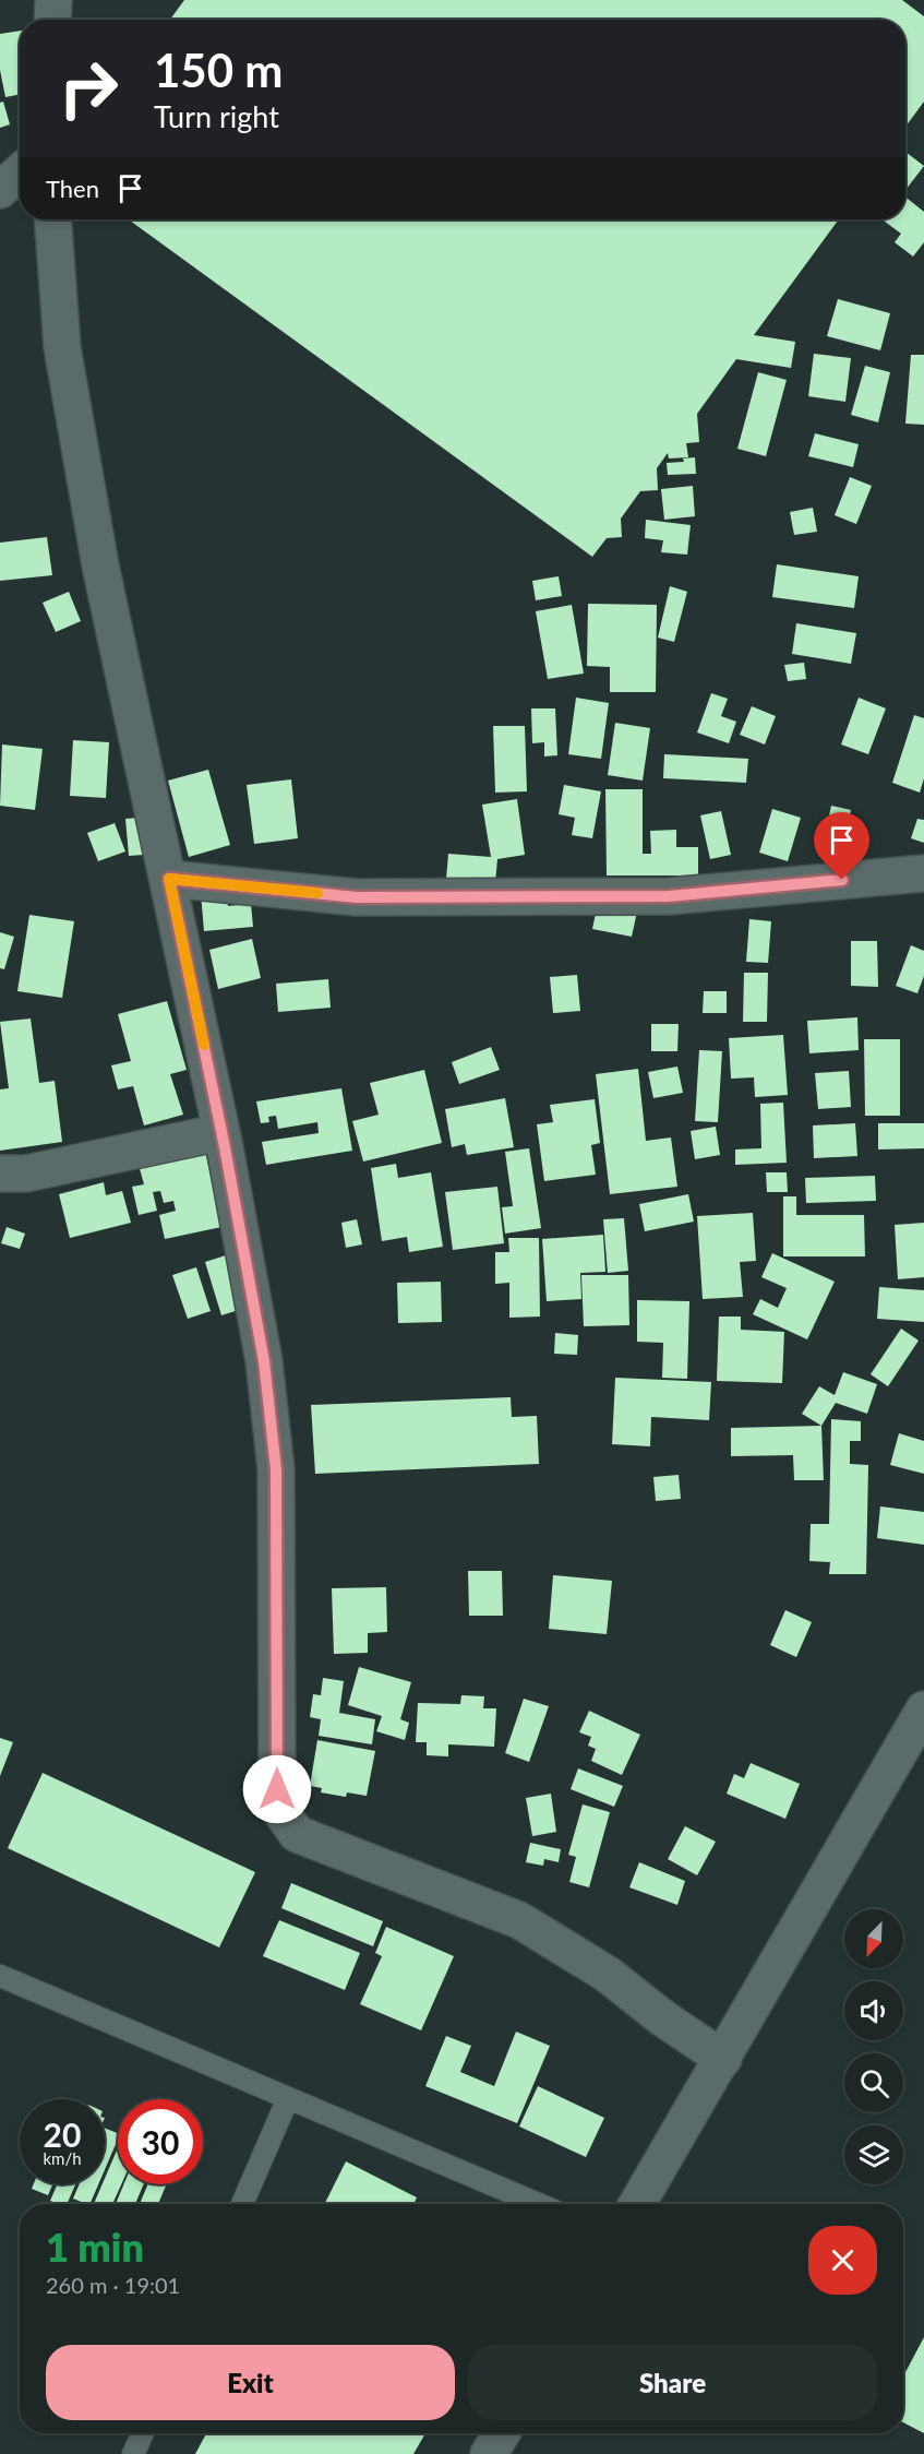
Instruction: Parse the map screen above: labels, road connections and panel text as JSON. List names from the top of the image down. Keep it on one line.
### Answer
{"north":"bottom left","page":{"turn":["150 m","Turn right"],"then":"Then","speed":"20 km/h","limit":"30","heading":["1 min","260 m · 19:01"],"buttons":["Exit","Share"]}}
